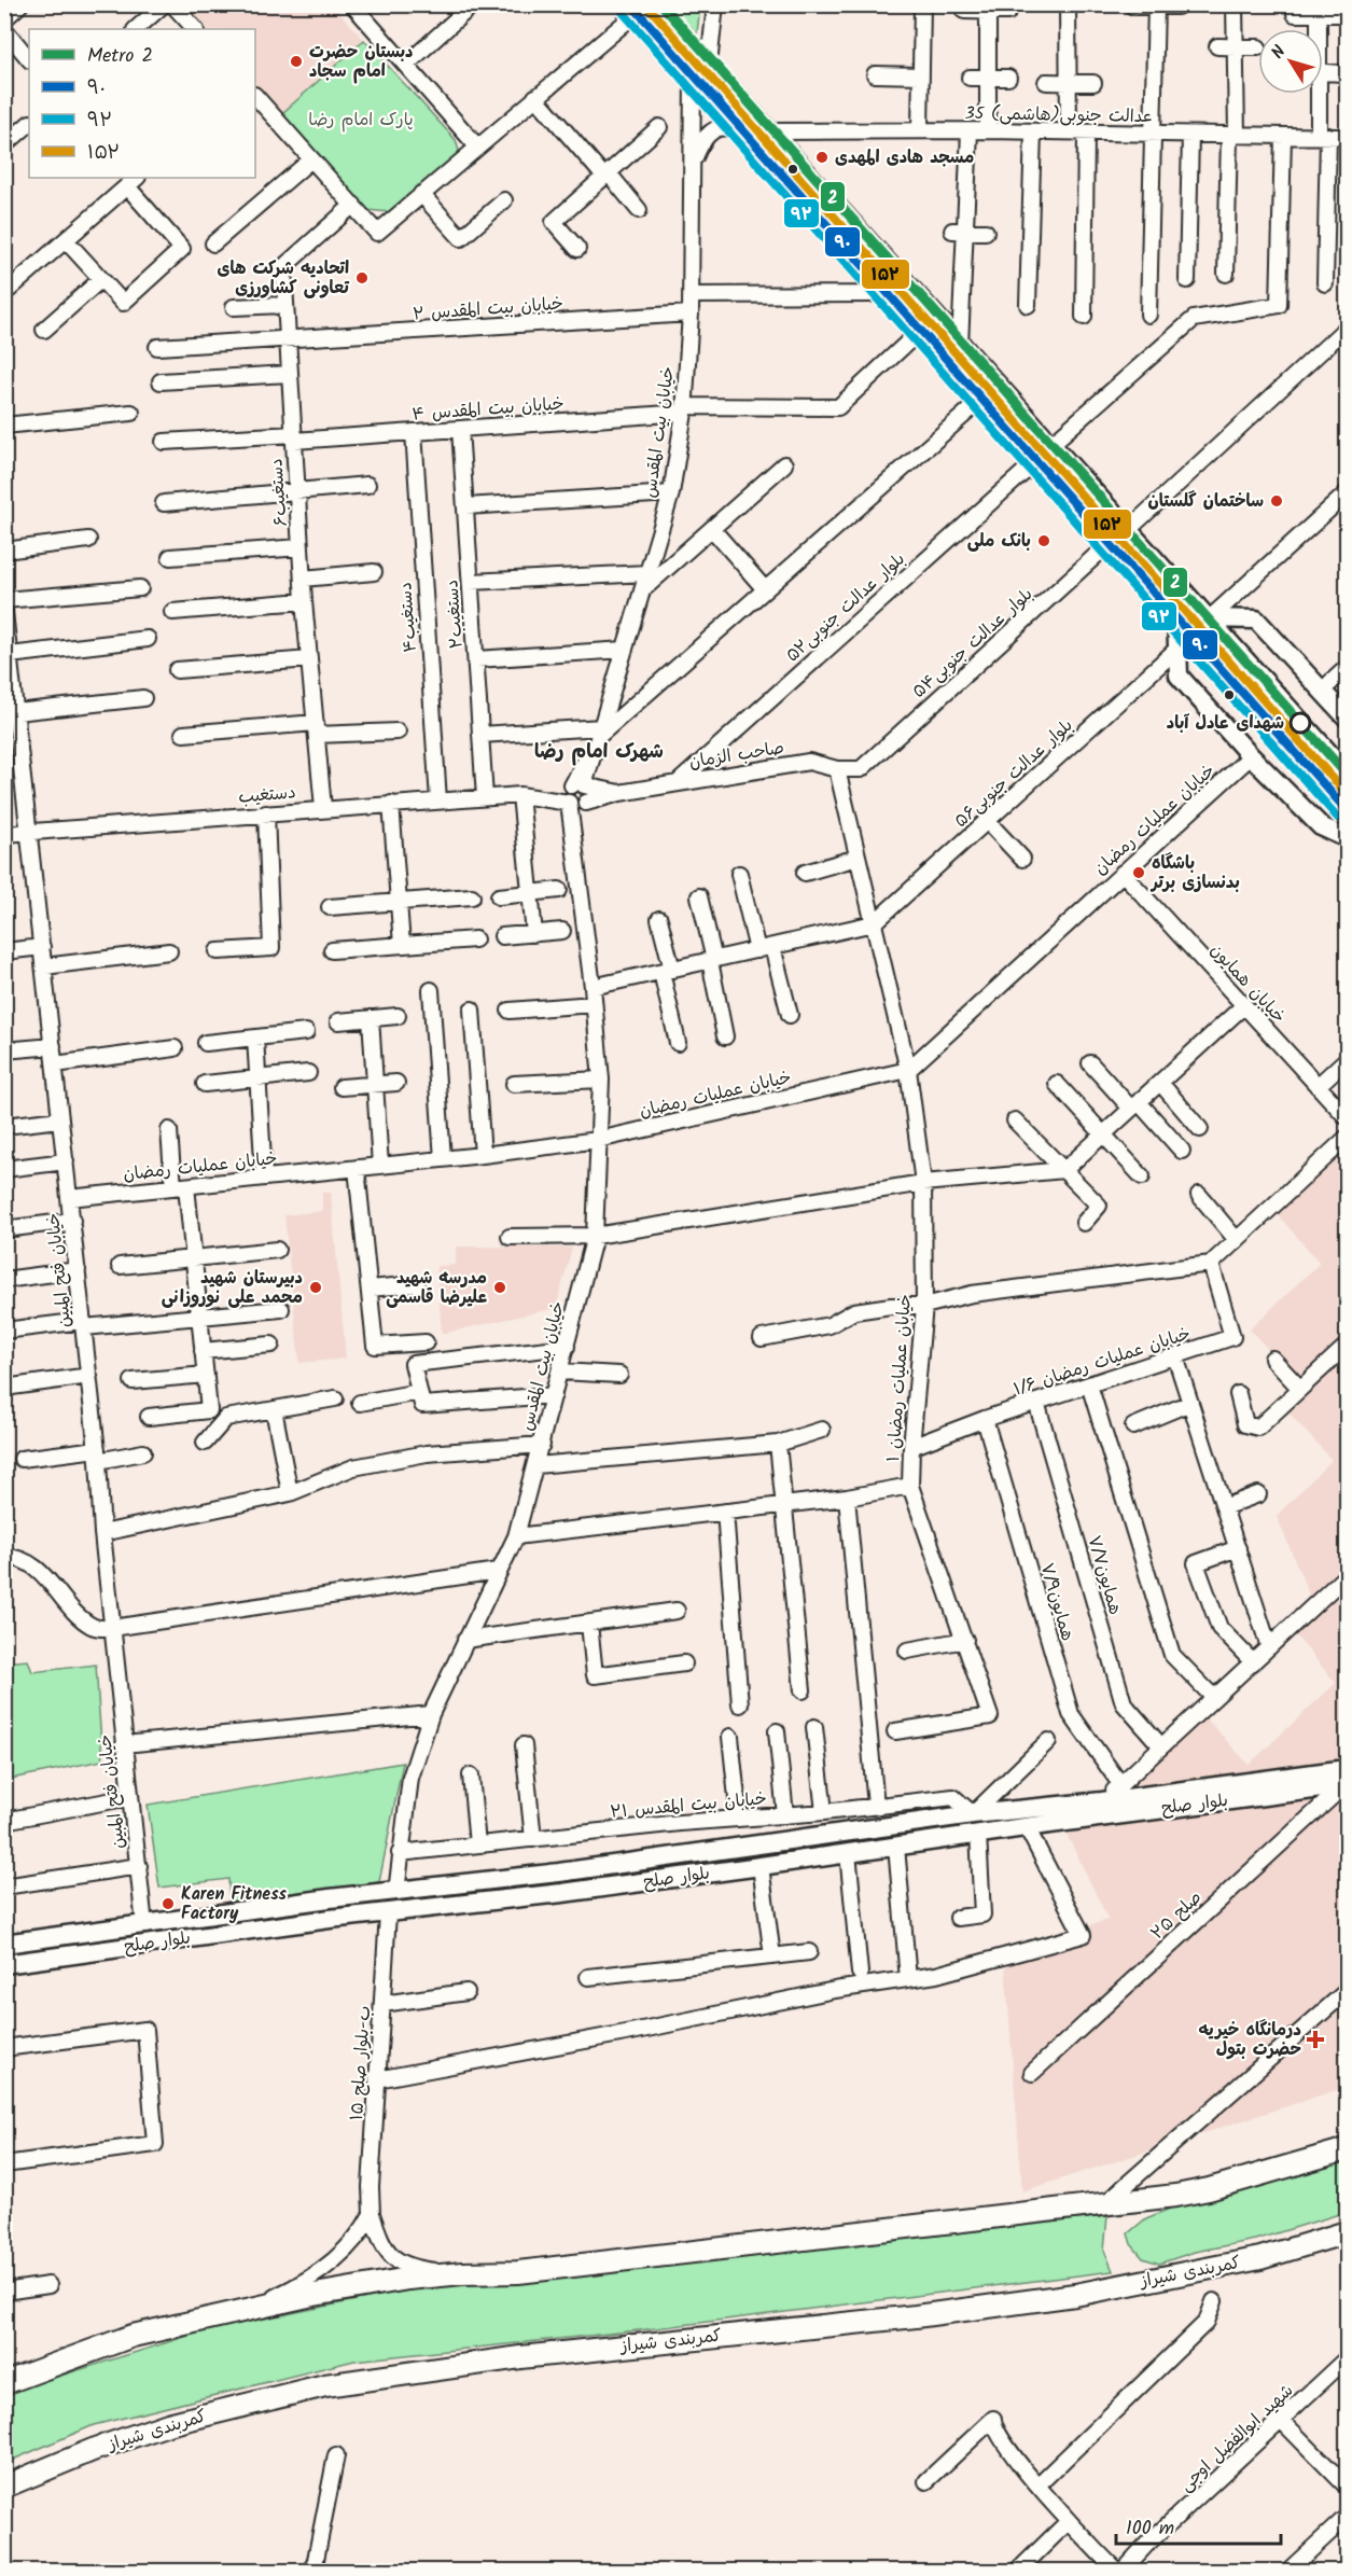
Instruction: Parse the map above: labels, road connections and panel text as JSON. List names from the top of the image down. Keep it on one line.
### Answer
{"streets":{"highway":["کمربندی شیراز"],"main road":["بلوار صلح"],"street":["35 عدالت جنوبی(هاشمی)","خیابان بیت المقدس ۲","خیابان بیت المقدس ۴","خیابان بیت المقدس","دستغیب۶","بلوار عدالت جنوبی۵۲","۲دستغیب","دستغیب۴","بلوار عدالت جنوبی۵۴","صاحب الزمان","بلوار عدالت جنوبی۵۶","دستغیب","خیابان عملیات رمضان","خیابان همایون","خیابان فتح المبین","خیابان عملیات رمضان ۱/۶","خیابان عملیات رمضان ۱","همایون۷/۷","همایون۷/۹","خیابان بیت المقدس ۲۱","صلح ۲۵","۱۵ ب-بلوار صلح","شهید ابوالفضل اوجی"]},"crossings":[["خیابان بیت المقدس ۲","خیابان بیت المقدس"],["خیابان بیت المقدس ۲","دستغیب۶"],["خیابان بیت المقدس ۴","خیابان بیت المقدس"],["خیابان بیت المقدس ۴","دستغیب۶"],["خیابان بیت المقدس ۴","۲دستغیب"],["خیابان بیت المقدس ۴","دستغیب۴"],["خیابان بیت المقدس","دستغیب"],["خیابان بیت المقدس","خیابان عملیات رمضان"],["خیابان بیت المقدس","بلوار صلح"],["خیابان بیت المقدس","خیابان بیت المقدس ۲۱"],["دستغیب۶","دستغیب"],["بلوار عدالت جنوبی۵۲","صاحب الزمان"],["۲دستغیب","دستغیب"],["دستغیب۴","دستغیب"],["بلوار عدالت جنوبی۵۴","صاحب الزمان"],["صاحب الزمان","دستغیب"],["صاحب الزمان","خیابان عملیات رمضان ۱"],["بلوار عدالت جنوبی۵۶","خیابان عملیات رمضان ۱"],["دستغیب","خیابان فتح المبین"],["خیابان عملیات رمضان","خیابان همایون"],["خیابان عملیات رمضان","خیابان فتح المبین"],["خیابان عملیات رمضان","خیابان عملیات رمضان ۱"],["خیابان فتح المبین","بلوار صلح"],["خیابان عملیات رمضان ۱/۶","خیابان عملیات رمضان ۱"],["خیابان عملیات رمضان ۱/۶","همایون۷/۷"],["خیابان عملیات رمضان ۱/۶","همایون۷/۹"],["بلوار صلح","خیابان بیت المقدس ۲۱"],["بلوار صلح","صلح ۲۵"],["بلوار صلح","۱۵ ب-بلوار صلح"]],"districts":["شهرک امام رضا"],"parks":["پارک امام رضا"],"places":{"other":["دبستان حضرت امام سجاد","مسجد هادی المهدی","اتحادیه شرکت های تعاونی کشاورزی","ساختمان گلستان","بانک ملی","شهدای عادل آباد","باشگاه بدنسازی برتر","دبیرستان شهید محمد علی نوروزانی","مدرسه شهید علیرضا قاسمی","Karen Fitness Factory"],"health":["درمانگاه خیریه حضرت بتول"]},"lines":["metro line 2","transit line ۹۰","transit line ۱۵۲","transit line ۹۲"],"legend":["Metro 2","۹۰","۹۲","۱۵۲"],"scale_bar":"100 m","north":"top left"}
